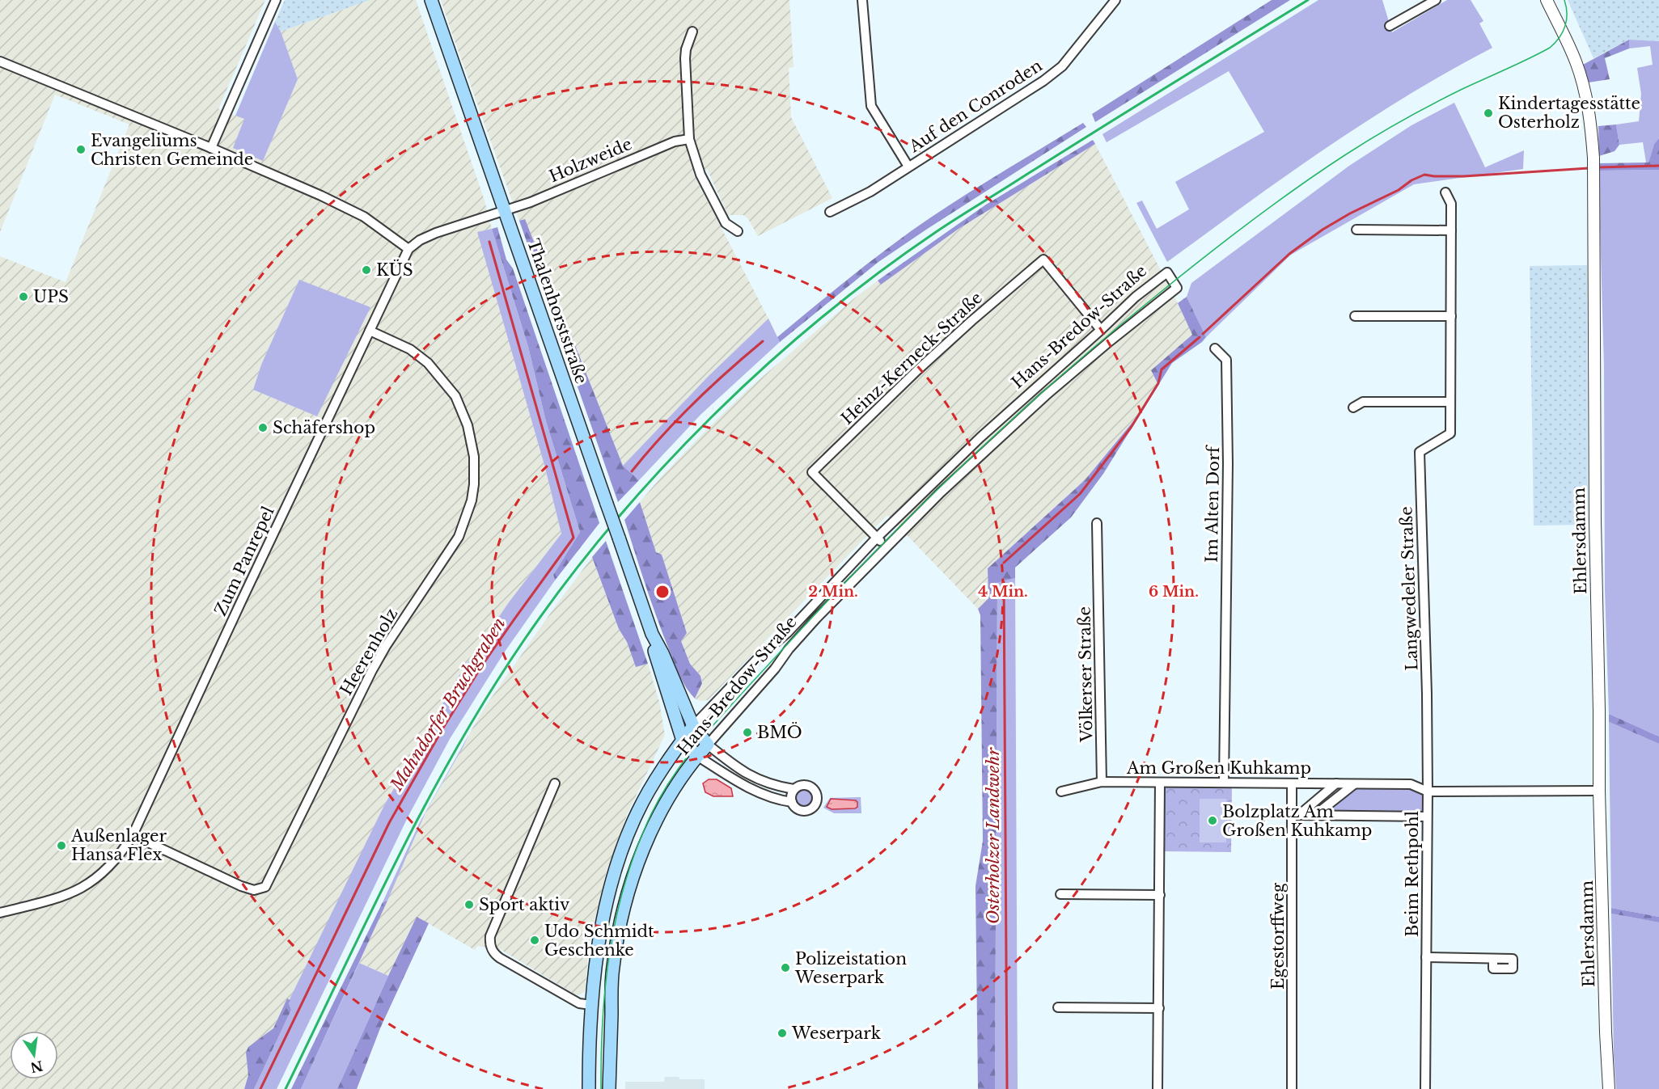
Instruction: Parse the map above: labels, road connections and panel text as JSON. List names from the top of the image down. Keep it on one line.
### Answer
{"streets":{"main road":["Thalenhorststraße","Hans-Bredow-Straße"],"street":["Auf den Conroden","Holzweide","Heinz-Kerneck-Straße","Im Alten Dorf","Ehlersdamm","Zum Panrepel","Langwedeler Straße","Heerenholz","Völkerser Straße","Am Großen Kuhkamp","Beim Rethpohl","Egestorffweg"]},"crossings":[["Holzweide","Thalenhorststraße"],["Thalenhorststraße","Hans-Bredow-Straße"],["Hans-Bredow-Straße","Heinz-Kerneck-Straße"],["Im Alten Dorf","Am Großen Kuhkamp"],["Ehlersdamm","Am Großen Kuhkamp"],["Zum Panrepel","Heerenholz"],["Langwedeler Straße","Am Großen Kuhkamp"],["Langwedeler Straße","Beim Rethpohl"],["Völkerser Straße","Am Großen Kuhkamp"],["Am Großen Kuhkamp","Beim Rethpohl"],["Am Großen Kuhkamp","Egestorffweg"]],"water":["Mahndorfer Bruchgraben","Osterholzer Landwehr"],"places":["Kindertagesstätte Osterholz","Evangeliums Christen Gemeinde","KÜS","UPS","Schäfershop","BMÖ","Bolzplatz Am Großen Kuhkamp","Außenlager Hansa Flex","Sport aktiv","Udo Schmidt Geschenke","Polizeistation Weserpark","Weserpark"],"north":"bottom","rings":["2 Min.","4 Min.","6 Min."]}
